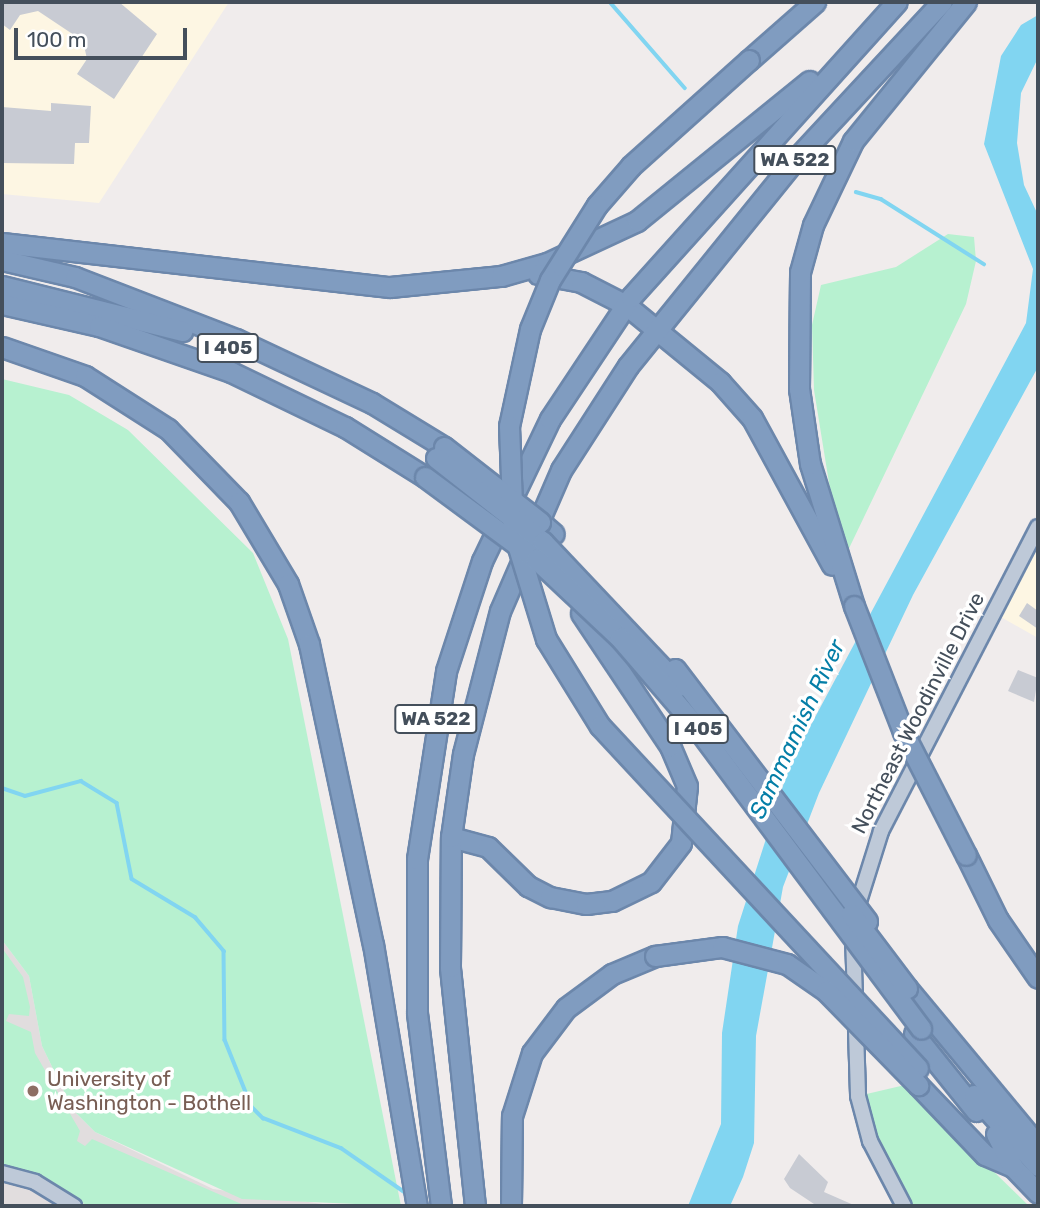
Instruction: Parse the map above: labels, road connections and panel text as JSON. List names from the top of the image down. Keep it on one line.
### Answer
{"streets":{"highway":["WA 522","I 405"],"main road":["Northeast Woodinville Drive"]},"water":["Sammamish River"],"places":["University of Washington - Bothell"],"scale_bar":"100 m"}
